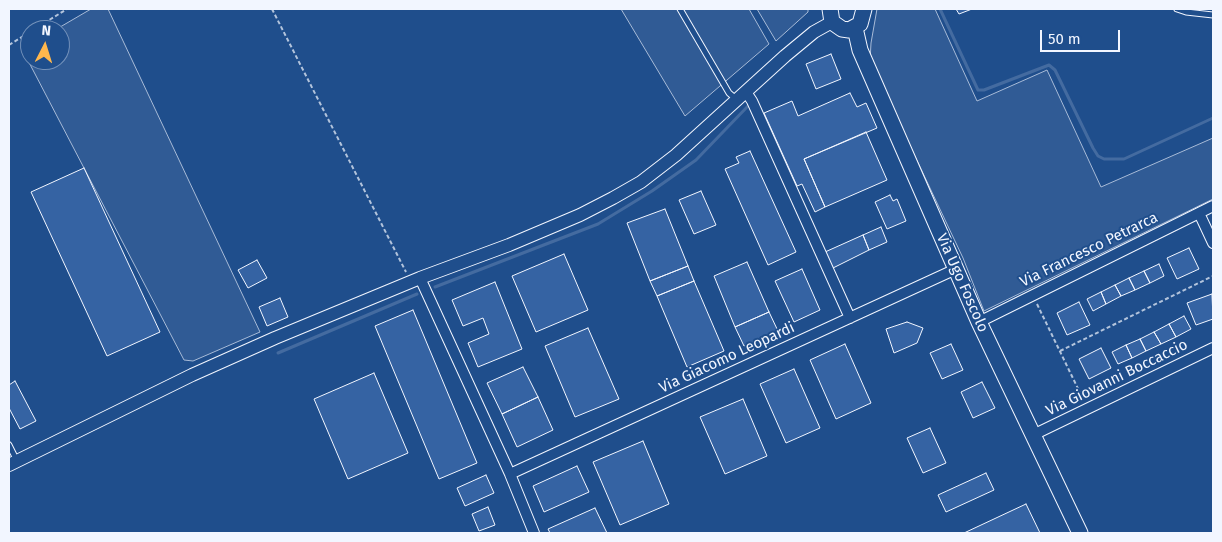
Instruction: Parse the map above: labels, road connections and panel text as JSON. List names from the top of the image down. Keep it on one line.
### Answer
{"streets":{"main road":["Via Ugo Foscolo"],"street":["Via Francesco Petrarca","Via Giacomo Leopardi","Via Giovanni Boccaccio"]},"crossings":[["Via Francesco Petrarca","Via Ugo Foscolo"],["Via Ugo Foscolo","Via Giacomo Leopardi"],["Via Ugo Foscolo","Via Giovanni Boccaccio"]],"scale_bar":"50 m","north":"top"}
